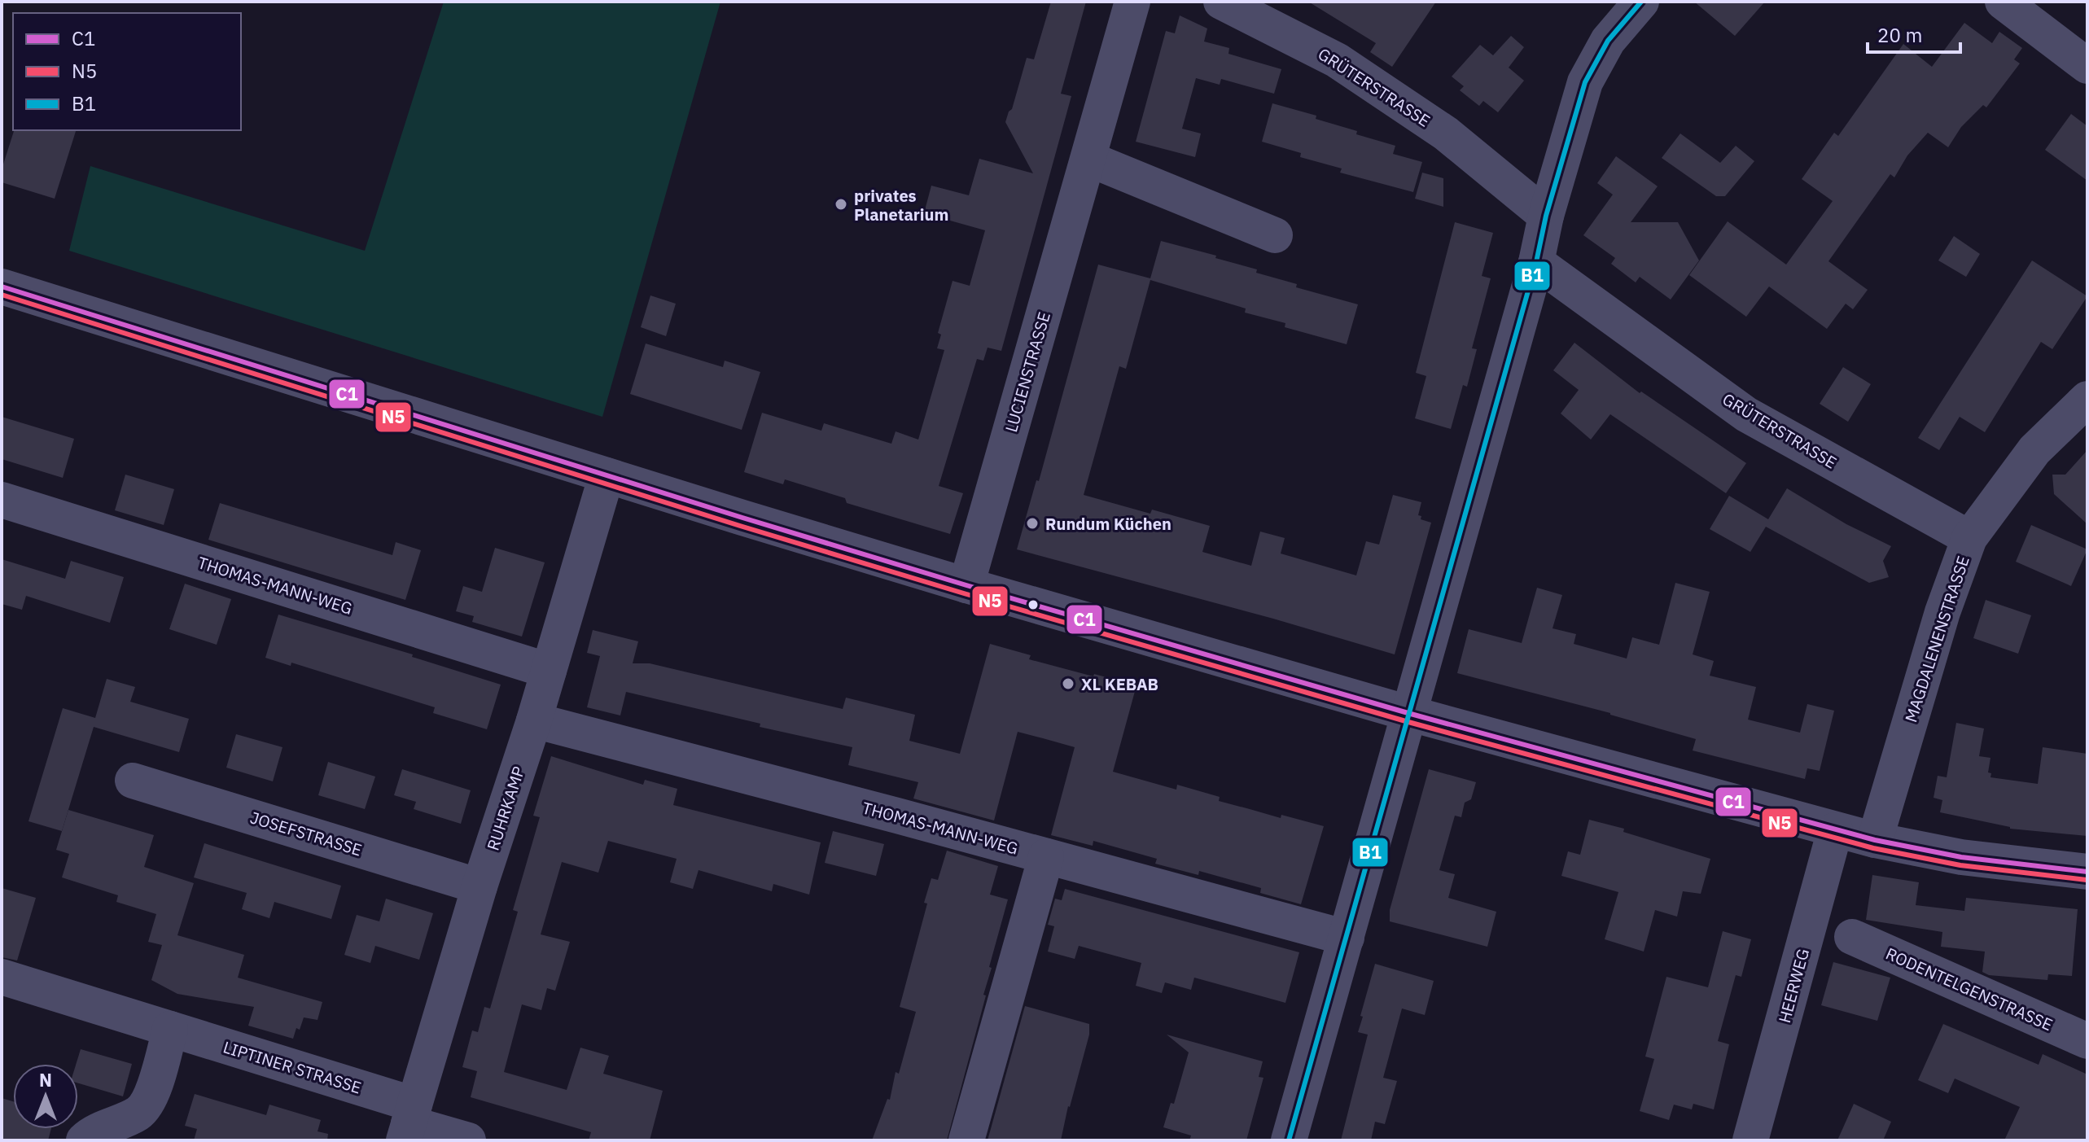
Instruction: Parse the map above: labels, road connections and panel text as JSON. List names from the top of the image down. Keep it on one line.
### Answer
{"streets":{"street":["GRÜTERSTRASSE","LUCIENSTRASSE","THOMAS-MANN-WEG","MAGDALENENSTRASSE","RUHRKAMP","JOSEFSTRASSE","HEERWEG","RODENTELGENSTRASSE","LIPTINER STRASSE"]},"crossings":[["GRÜTERSTRASSE","MAGDALENENSTRASSE"],["THOMAS-MANN-WEG","RUHRKAMP"],["RUHRKAMP","JOSEFSTRASSE"],["RUHRKAMP","LIPTINER STRASSE"]],"places":["privates Planetarium","Rundum Küchen","XL KEBAB"],"lines":["transit line B1","transit line C1","transit line N5"],"legend":["C1","N5","B1"],"scale_bar":"20 m","north":"top"}
